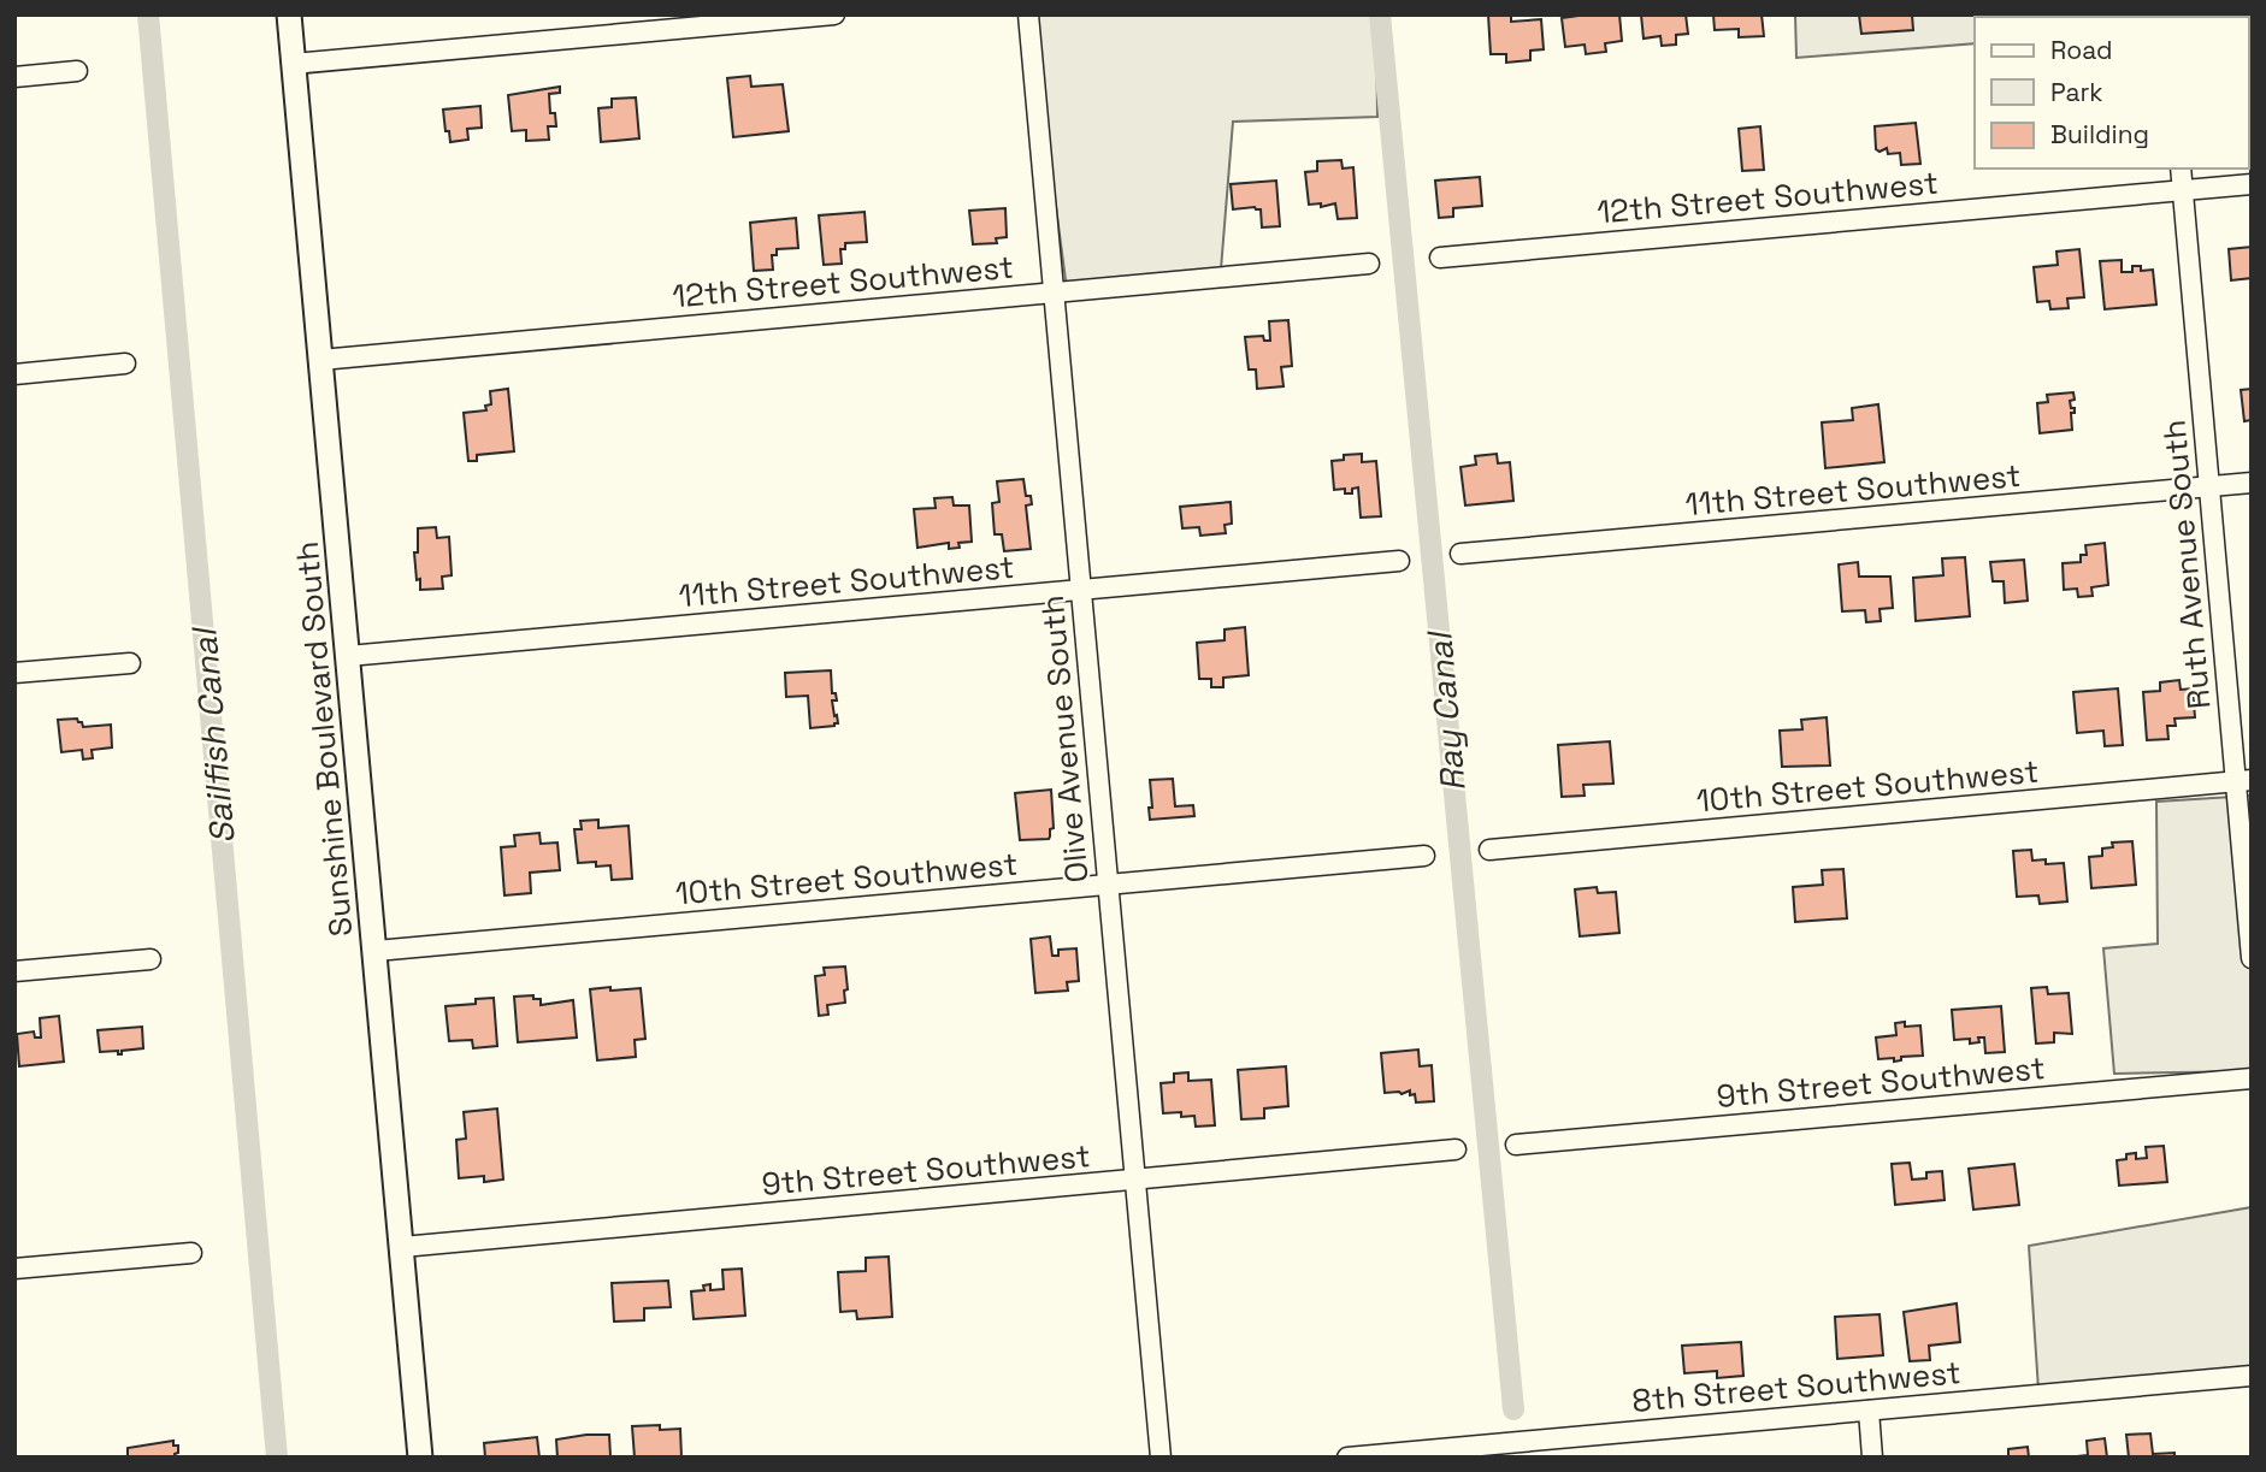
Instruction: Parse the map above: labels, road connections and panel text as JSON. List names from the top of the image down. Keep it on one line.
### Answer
{"streets":{"street":["12th Street Southwest","11th Street Southwest","Ruth Avenue South","Sunshine Boulevard South","Olive Avenue South","10th Street Southwest","9th Street Southwest","8th Street Southwest"]},"crossings":[["12th Street Southwest","Ruth Avenue South"],["12th Street Southwest","Sunshine Boulevard South"],["12th Street Southwest","Olive Avenue South"],["11th Street Southwest","Ruth Avenue South"],["11th Street Southwest","Sunshine Boulevard South"],["11th Street Southwest","Olive Avenue South"],["Ruth Avenue South","10th Street Southwest"],["Sunshine Boulevard South","10th Street Southwest"],["Sunshine Boulevard South","9th Street Southwest"],["Olive Avenue South","10th Street Southwest"],["Olive Avenue South","9th Street Southwest"]],"water":["Ray Canal","Sailfish Canal"],"legend":["Road","Park","Building"]}
